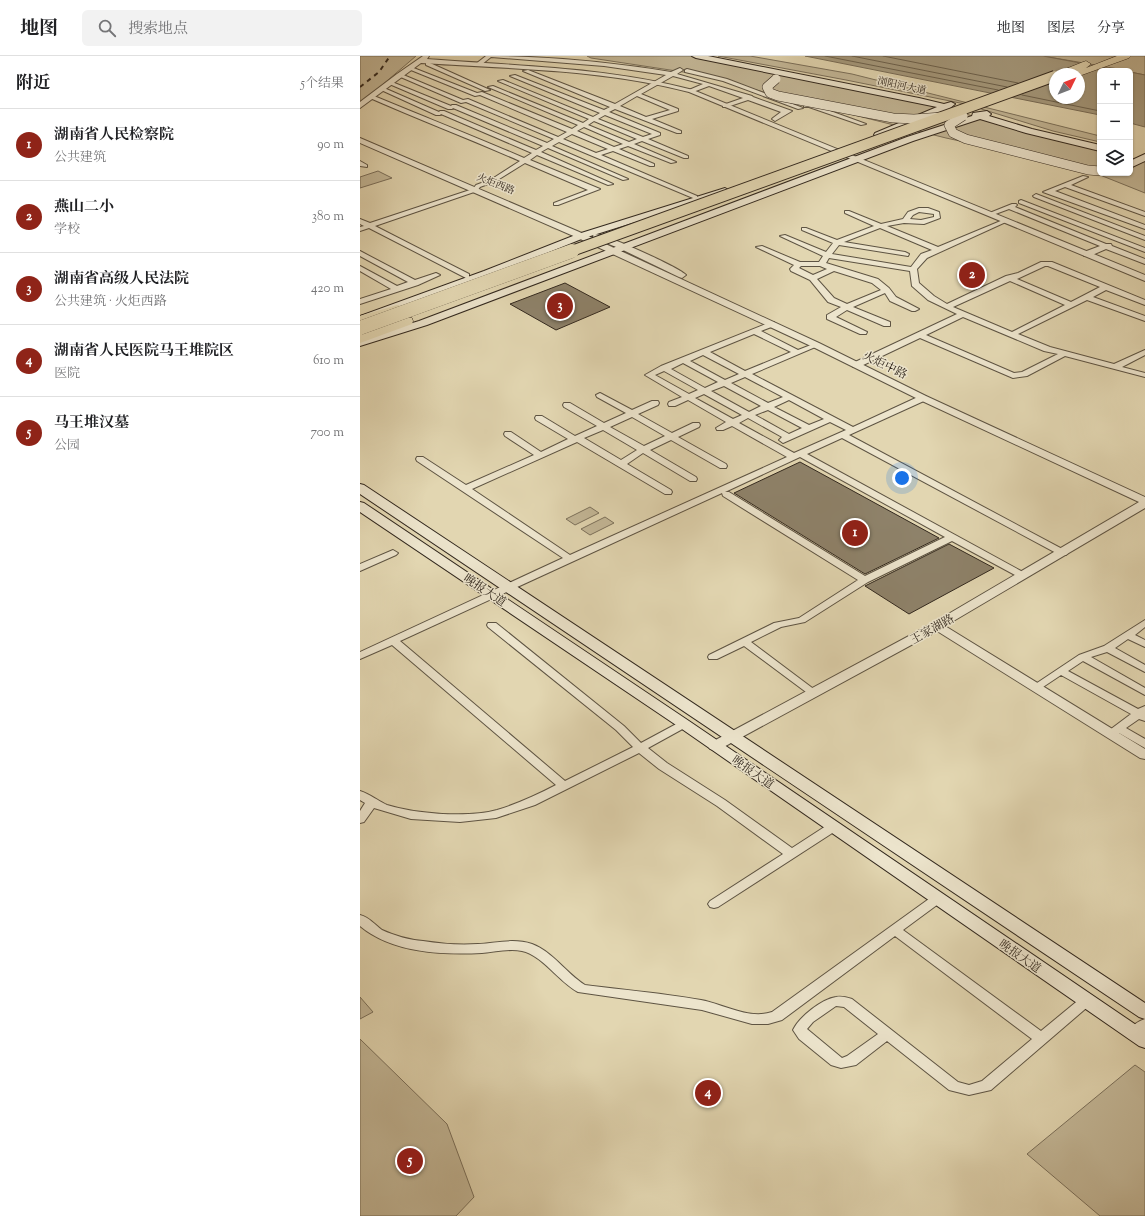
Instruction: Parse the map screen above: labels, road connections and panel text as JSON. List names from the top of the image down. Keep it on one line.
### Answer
{"streets":{"main road":["浏阳河大道","晚报大道"],"street":["火炬西路","火炬中路","王家湖路"]},"crossings":[["火炬西路","火炬中路"],["火炬中路","王家湖路"],["晚报大道","王家湖路"]],"north":"top right","page":{"header":"地图","search":"搜索地点","nav":["地图","图层","分享"],"heading":["附近","5个结果"],"map_buttons":["+","−"],"list":[{"mark":"1","name":"湖南省人民检察院","note":"公共建筑","value":"90 m"},{"mark":"2","name":"燕山二小","note":"学校","value":"380 m"},{"mark":"3","name":"湖南省高级人民法院","note":"公共建筑 · 火炬西路","value":"420 m"},{"mark":"4","name":"湖南省人民医院马王堆院区","note":"医院","value":"610 m"},{"mark":"5","name":"马王堆汉墓","note":"公园","value":"700 m"}],"pins":["2","3","1","4","5"]}}
